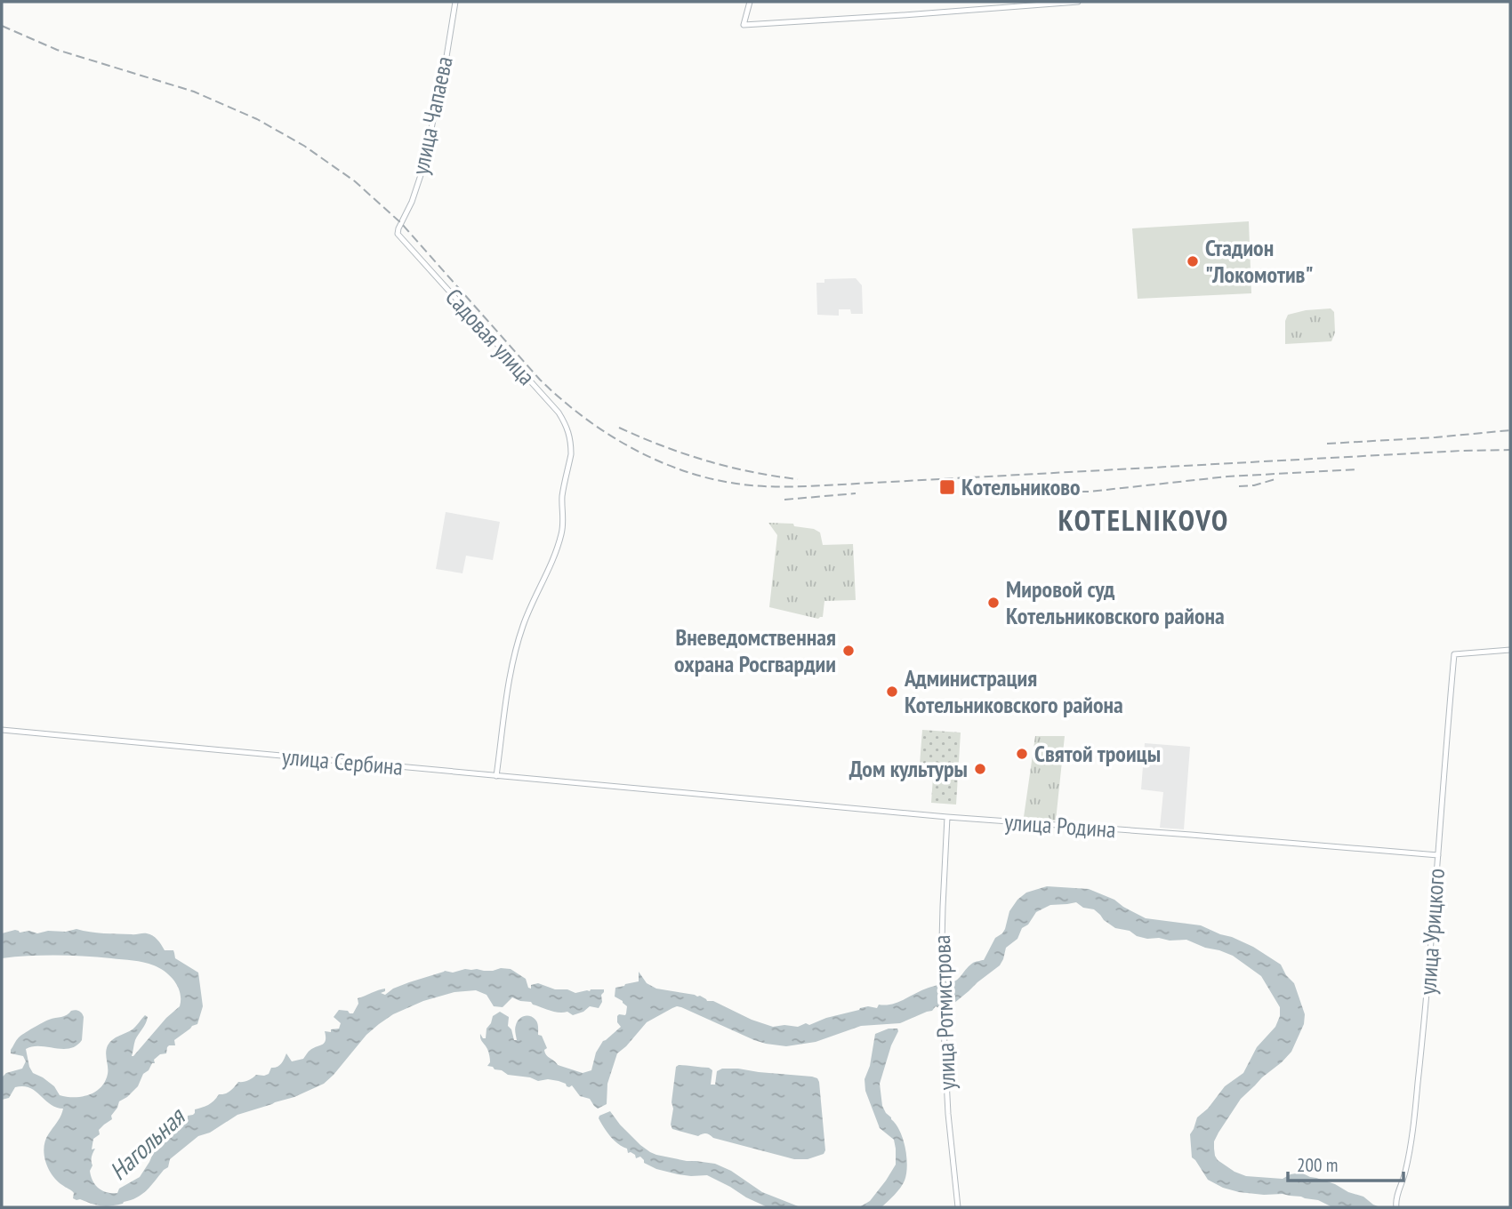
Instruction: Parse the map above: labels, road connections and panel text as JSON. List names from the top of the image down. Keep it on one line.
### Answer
{"streets":{"street":["улица Чапаева","Садовая улица","улица Сербина","улица Родина","улица Урицкого","улица Ротмистрова"]},"crossings":[["улица Чапаева","Садовая улица"],["Садовая улица","улица Сербина"],["улица Сербина","улица Родина"],["улица Родина","улица Урицкого"],["улица Родина","улица Ротмистрова"]],"districts":["KOTELNIKOVO"],"water":["Нагольная"],"places":{"other":["Стадион \"Локомотив\"","Мировой суд Котельниковского района","Вневедомственная охрана Росгвардии","Администрация Котельниковского района","Святой троицы","Дом культуры"],"transit":["Котельниково"]},"scale_bar":"200 m"}
